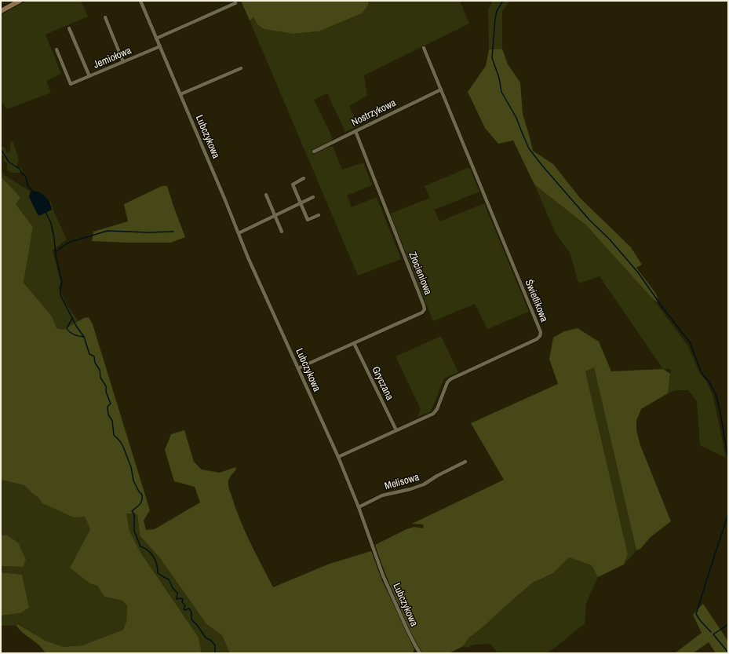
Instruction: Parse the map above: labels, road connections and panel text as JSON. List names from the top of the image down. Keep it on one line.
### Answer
{"streets":{"street":["Jemiołowa","Nostrzykowa","Lubczykowa","Złocieniowa","Świetlikowa","Gryczana","Melisowa"]},"crossings":[["Jemiołowa","Lubczykowa"],["Nostrzykowa","Złocieniowa"],["Nostrzykowa","Świetlikowa"],["Lubczykowa","Złocieniowa"],["Lubczykowa","Świetlikowa"],["Lubczykowa","Melisowa"],["Złocieniowa","Gryczana"],["Świetlikowa","Gryczana"]]}
